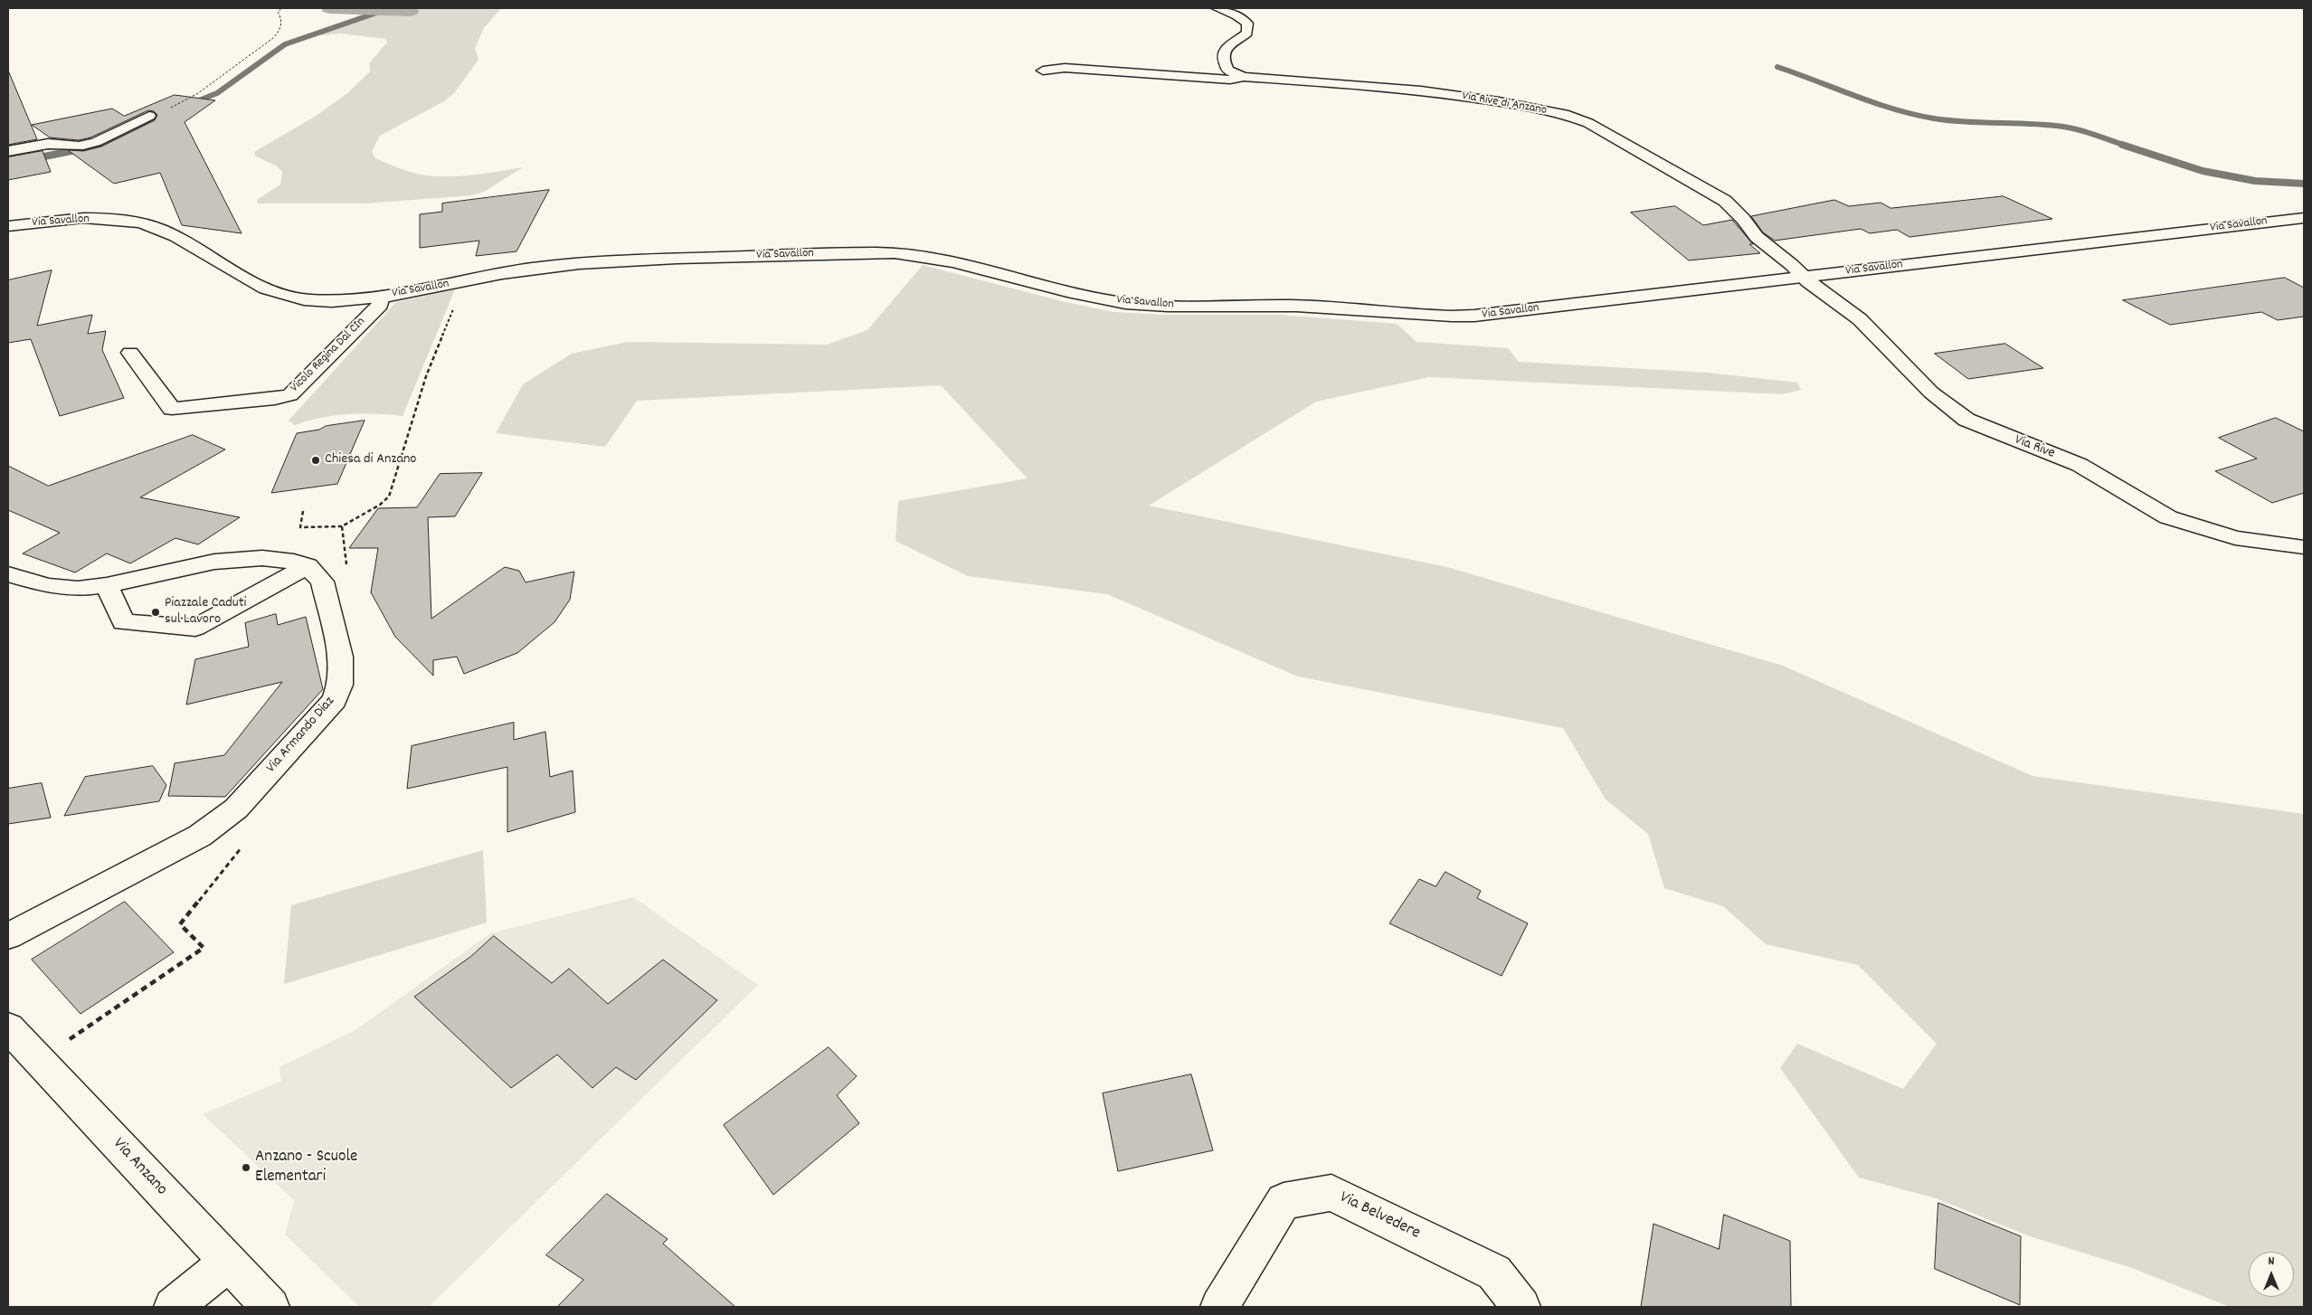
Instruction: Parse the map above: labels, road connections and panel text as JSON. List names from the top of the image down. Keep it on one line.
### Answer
{"streets":{"street":["Via Rive di Anzano","Via Savallon","Vicolo Regina Dal CIn","Via Rive","Via Armando Diaz","Via Anzano","Via Belvedere"]},"crossings":[["Via Rive di Anzano","Via Savallon"],["Via Rive di Anzano","Via Rive"],["Via Savallon","Vicolo Regina Dal CIn"],["Via Savallon","Via Rive"]],"places":["Chiesa di Anzano","Piazzale Caduti sul Lavoro","Anzano - Scuole Elementari"],"north":"top"}
